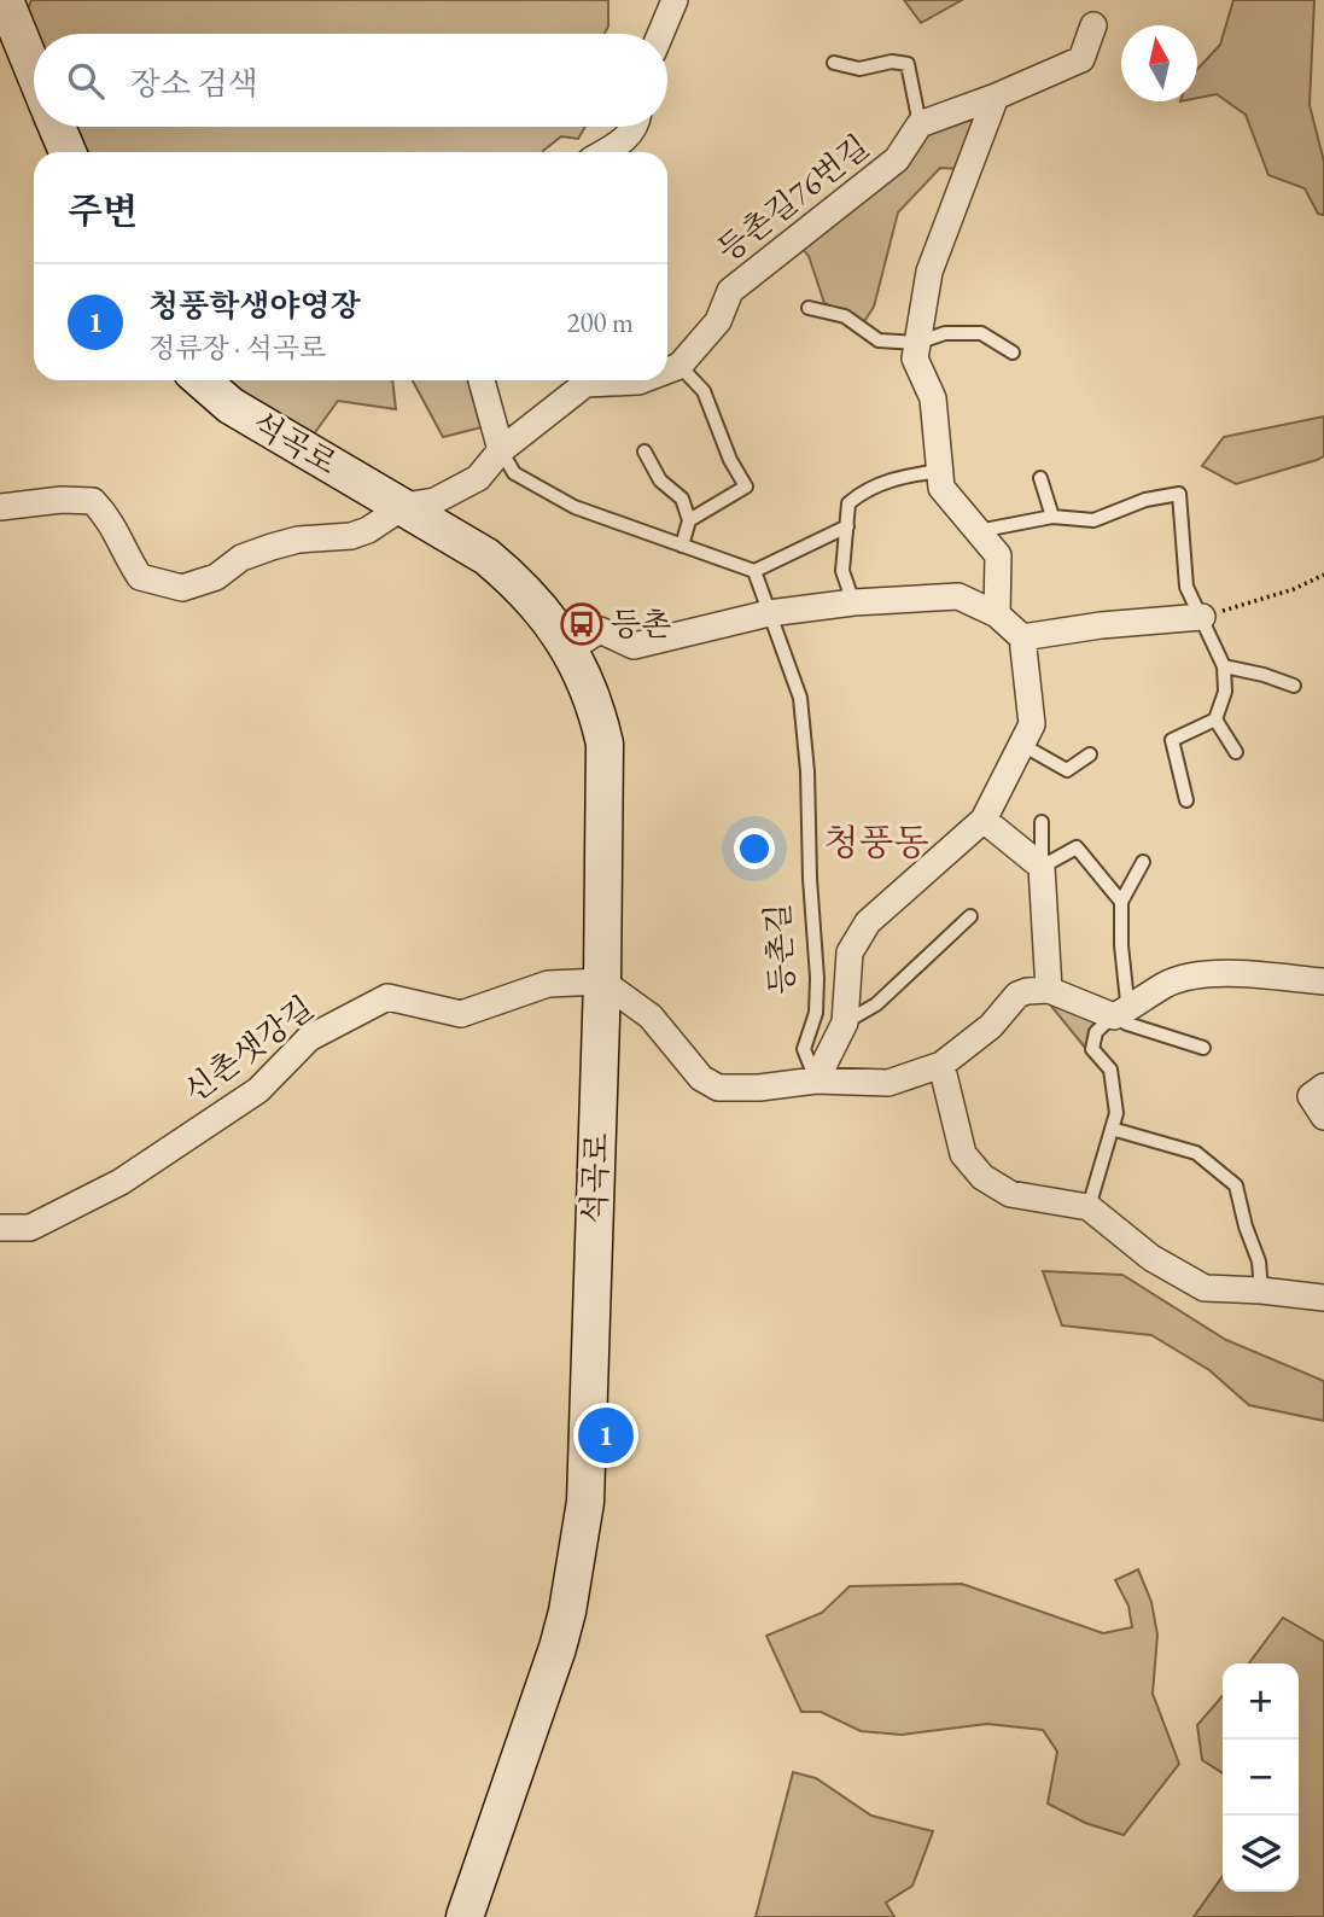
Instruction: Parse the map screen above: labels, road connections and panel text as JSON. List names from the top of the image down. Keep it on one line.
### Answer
{"streets":{"street":["등촌길76번길","석곡로","등촌길","신촌샛강길"]},"crossings":[["석곡로","신촌샛강길"]],"districts":["청풍동"],"places":{"bus stop":["등촌"]},"north":"top","page":{"search":"장소 검색","heading":"주변","list":[{"mark":"1","name":"청풍학생야영장","note":"정류장 · 석곡로","value":"200 m"}],"pins":"1","map_buttons":["+","−"]}}
